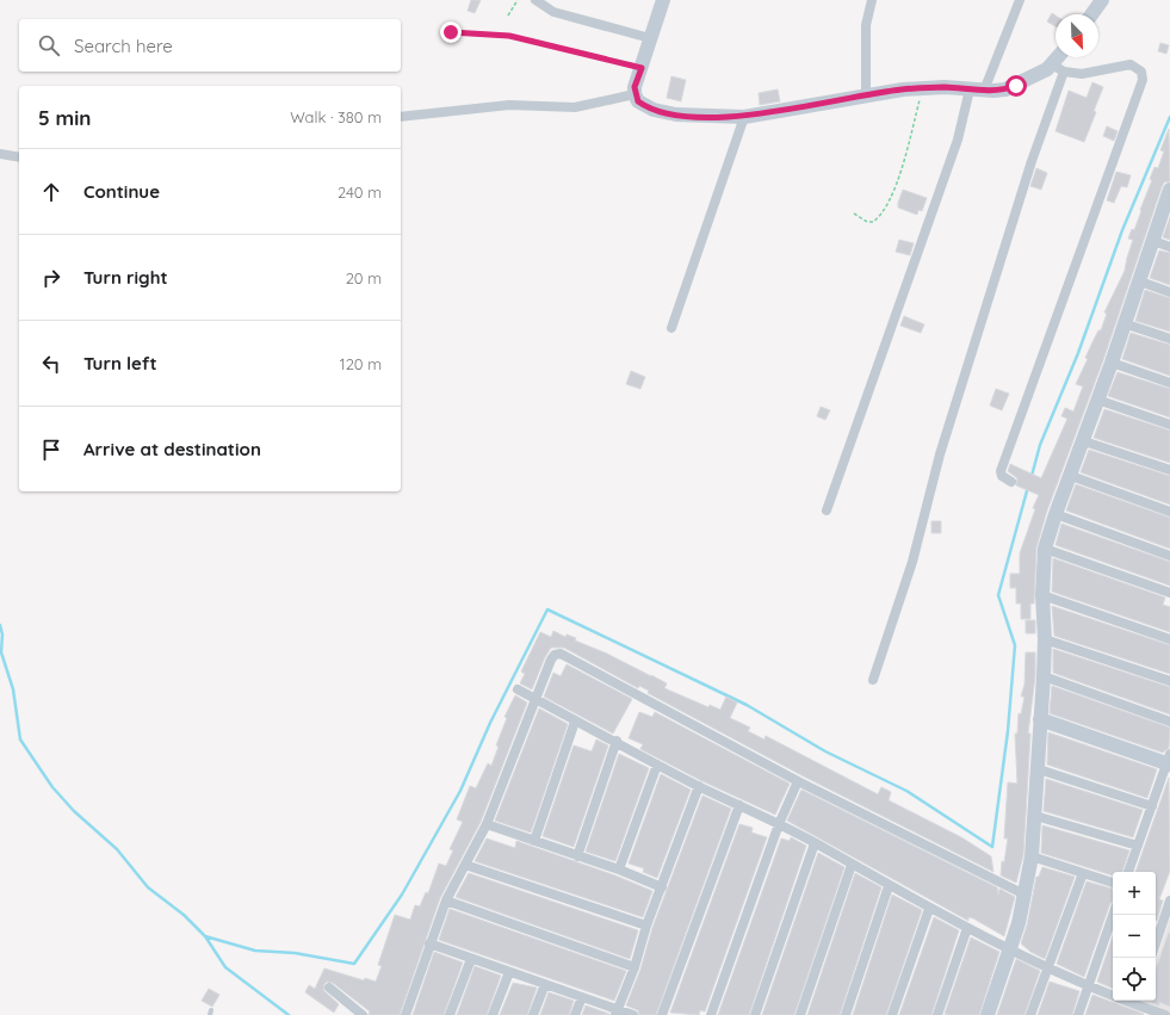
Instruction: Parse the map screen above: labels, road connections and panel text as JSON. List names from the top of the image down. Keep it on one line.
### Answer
{"north":"bottom right","page":{"search":"Search here","heading":["5 min","Walk · 380 m"],"list":[["Continue","240 m"],["Turn right","20 m"],["Turn left","120 m"],"Arrive at destination"],"map_buttons":["+","−"]}}
